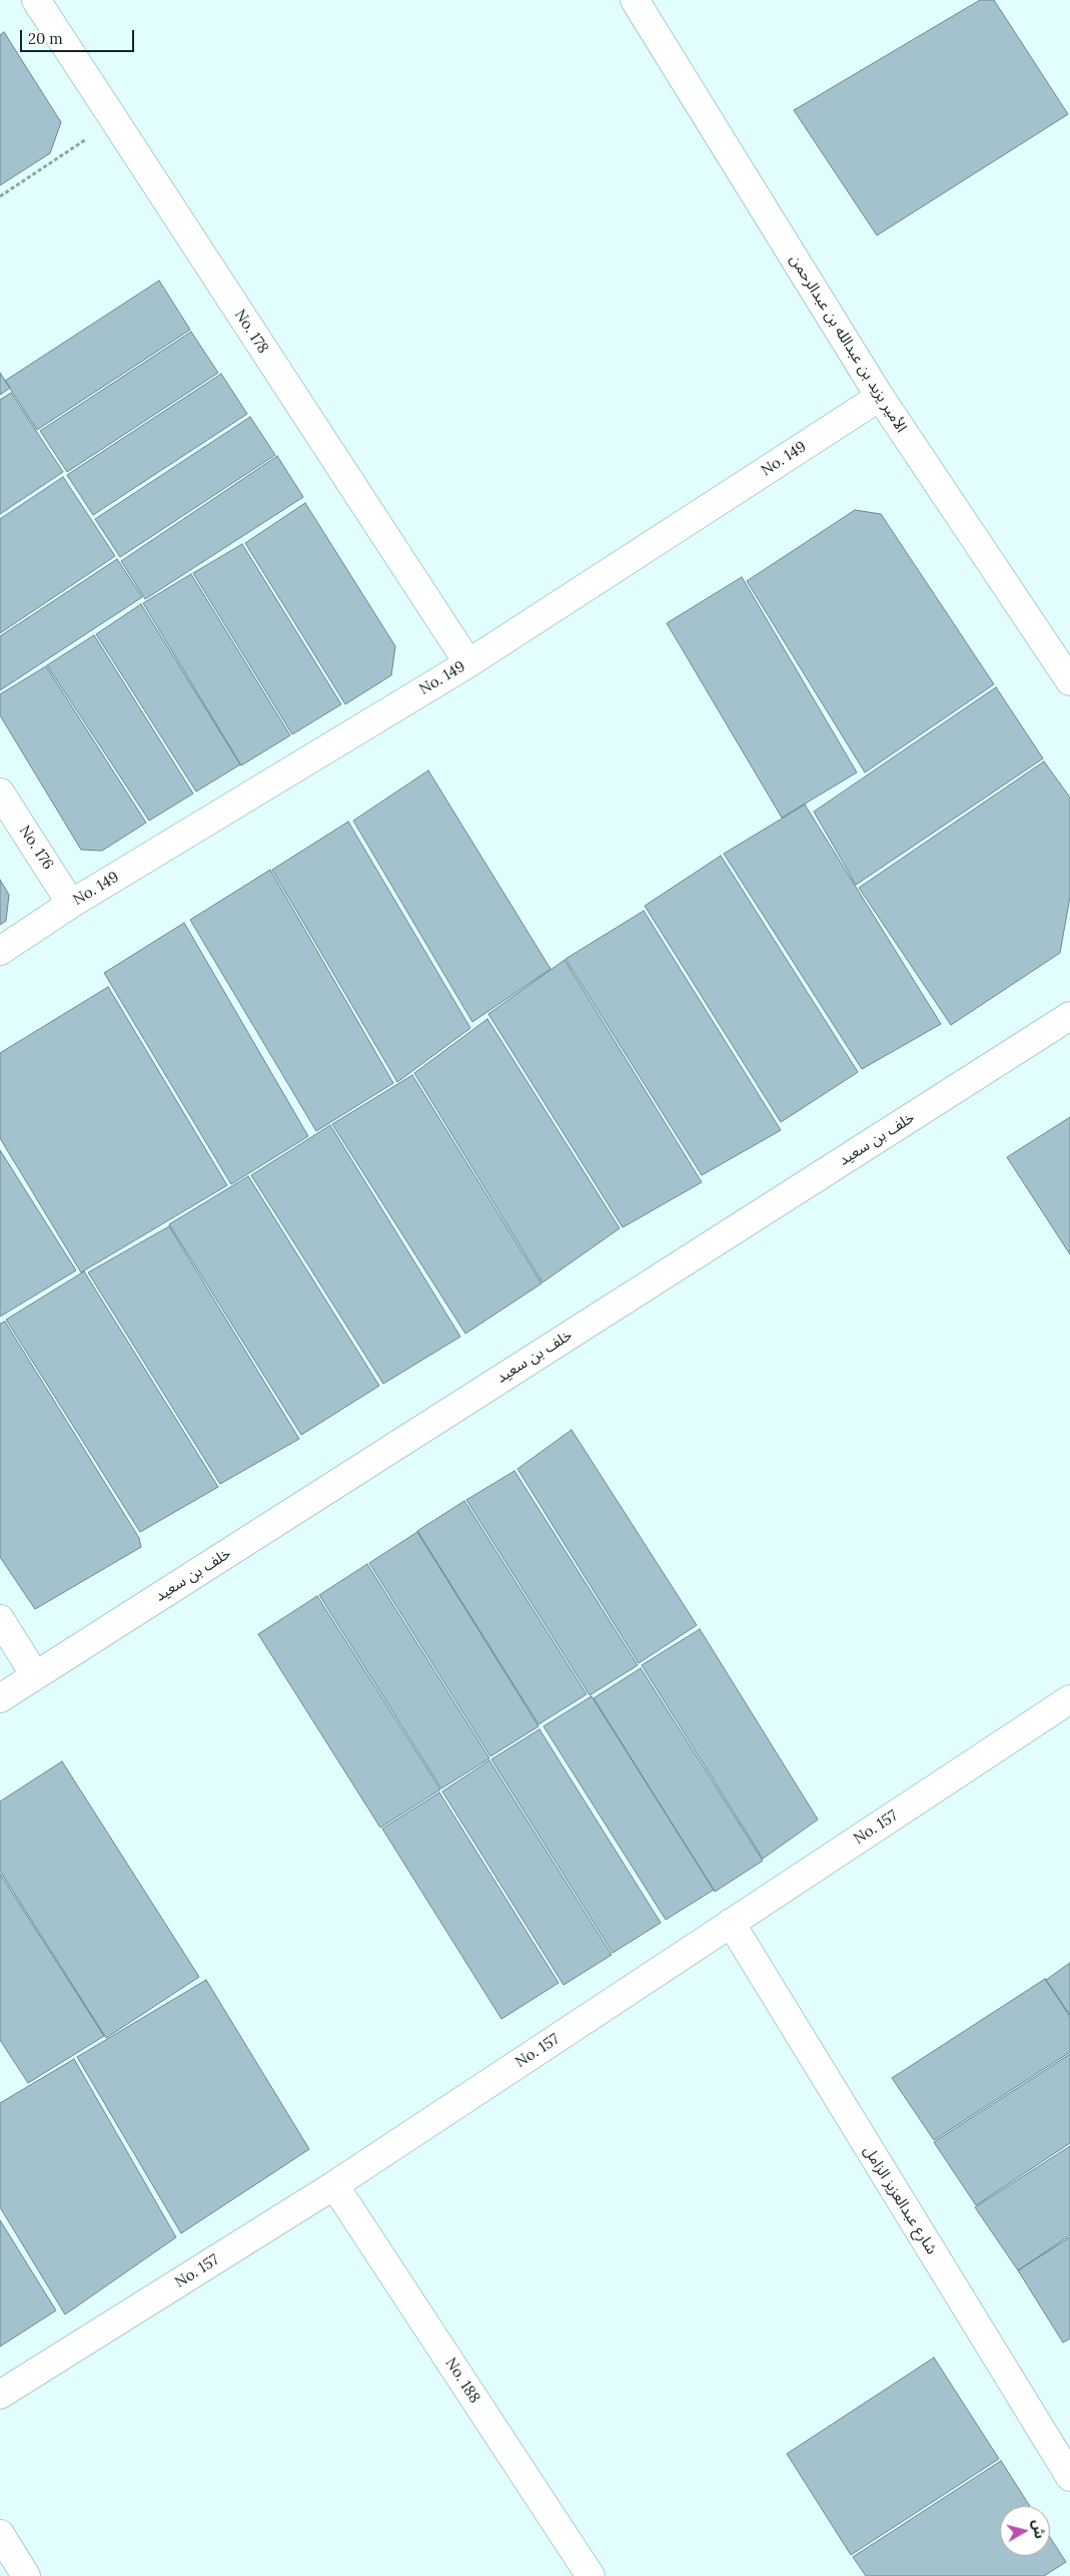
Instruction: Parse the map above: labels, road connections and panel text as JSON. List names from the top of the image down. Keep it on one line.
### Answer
{"streets":{"street":["No. 178","الأمير يزيد بن عبدالله بن عبدالرحمن","No. 149","No. 176","خلف بن سعيد","No. 157","شارع عبدالعزيز الزامل","No. 188"]},"crossings":[["No. 178","No. 149"],["الأمير يزيد بن عبدالله بن عبدالرحمن","No. 149"],["No. 149","No. 176"],["No. 157","شارع عبدالعزيز الزامل"],["No. 157","No. 188"]],"scale_bar":"20 m","north":"right"}
